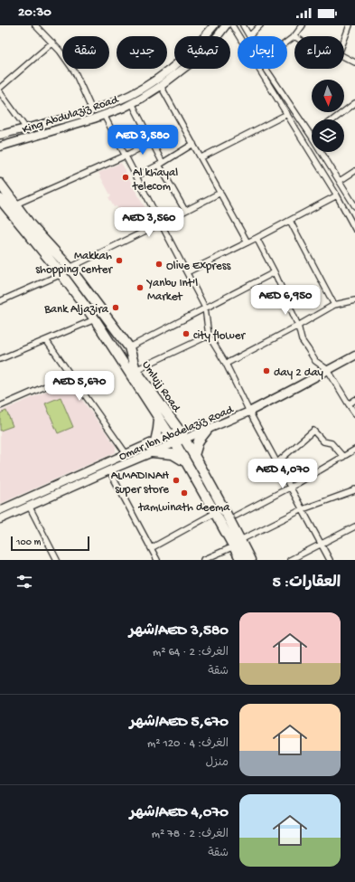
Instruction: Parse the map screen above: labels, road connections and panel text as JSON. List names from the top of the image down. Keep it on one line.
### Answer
{"streets":{"highway":["Umlujj Road"],"main road":["King Abdulaziz Road","Omar Ibn Abdelaziz Road"]},"crossings":[["Umlujj Road","Omar Ibn Abdelaziz Road"]],"places":["Al khayal telecom","Makkah shopping center","Olive Express","Yanbu Int'l Market","Bank Aljazira","city flower","day 2 day","ALMADINAH super store","tamwinath deema"],"scale_bar":"100 m","north":"bottom","page":{"status":"20:30","chip":["شراء","إيجار","تصفية","جديد","شقة"],"price":["AED 3,580","AED 3,560","AED 6,950","AED 5,670","AED 4,070"],"scale":"100 m","heading":"العقارات: 5","list":[{"name":"AED 3,580/شهر","note":"الغرف: 2 · 64 m² · شقة"},{"name":"AED 5,670/شهر","note":"الغرف: 4 · 120 m² · منزل"},{"name":"AED 4,070/شهر","note":"الغرف: 2 · 78 m² · شقة"}]}}
